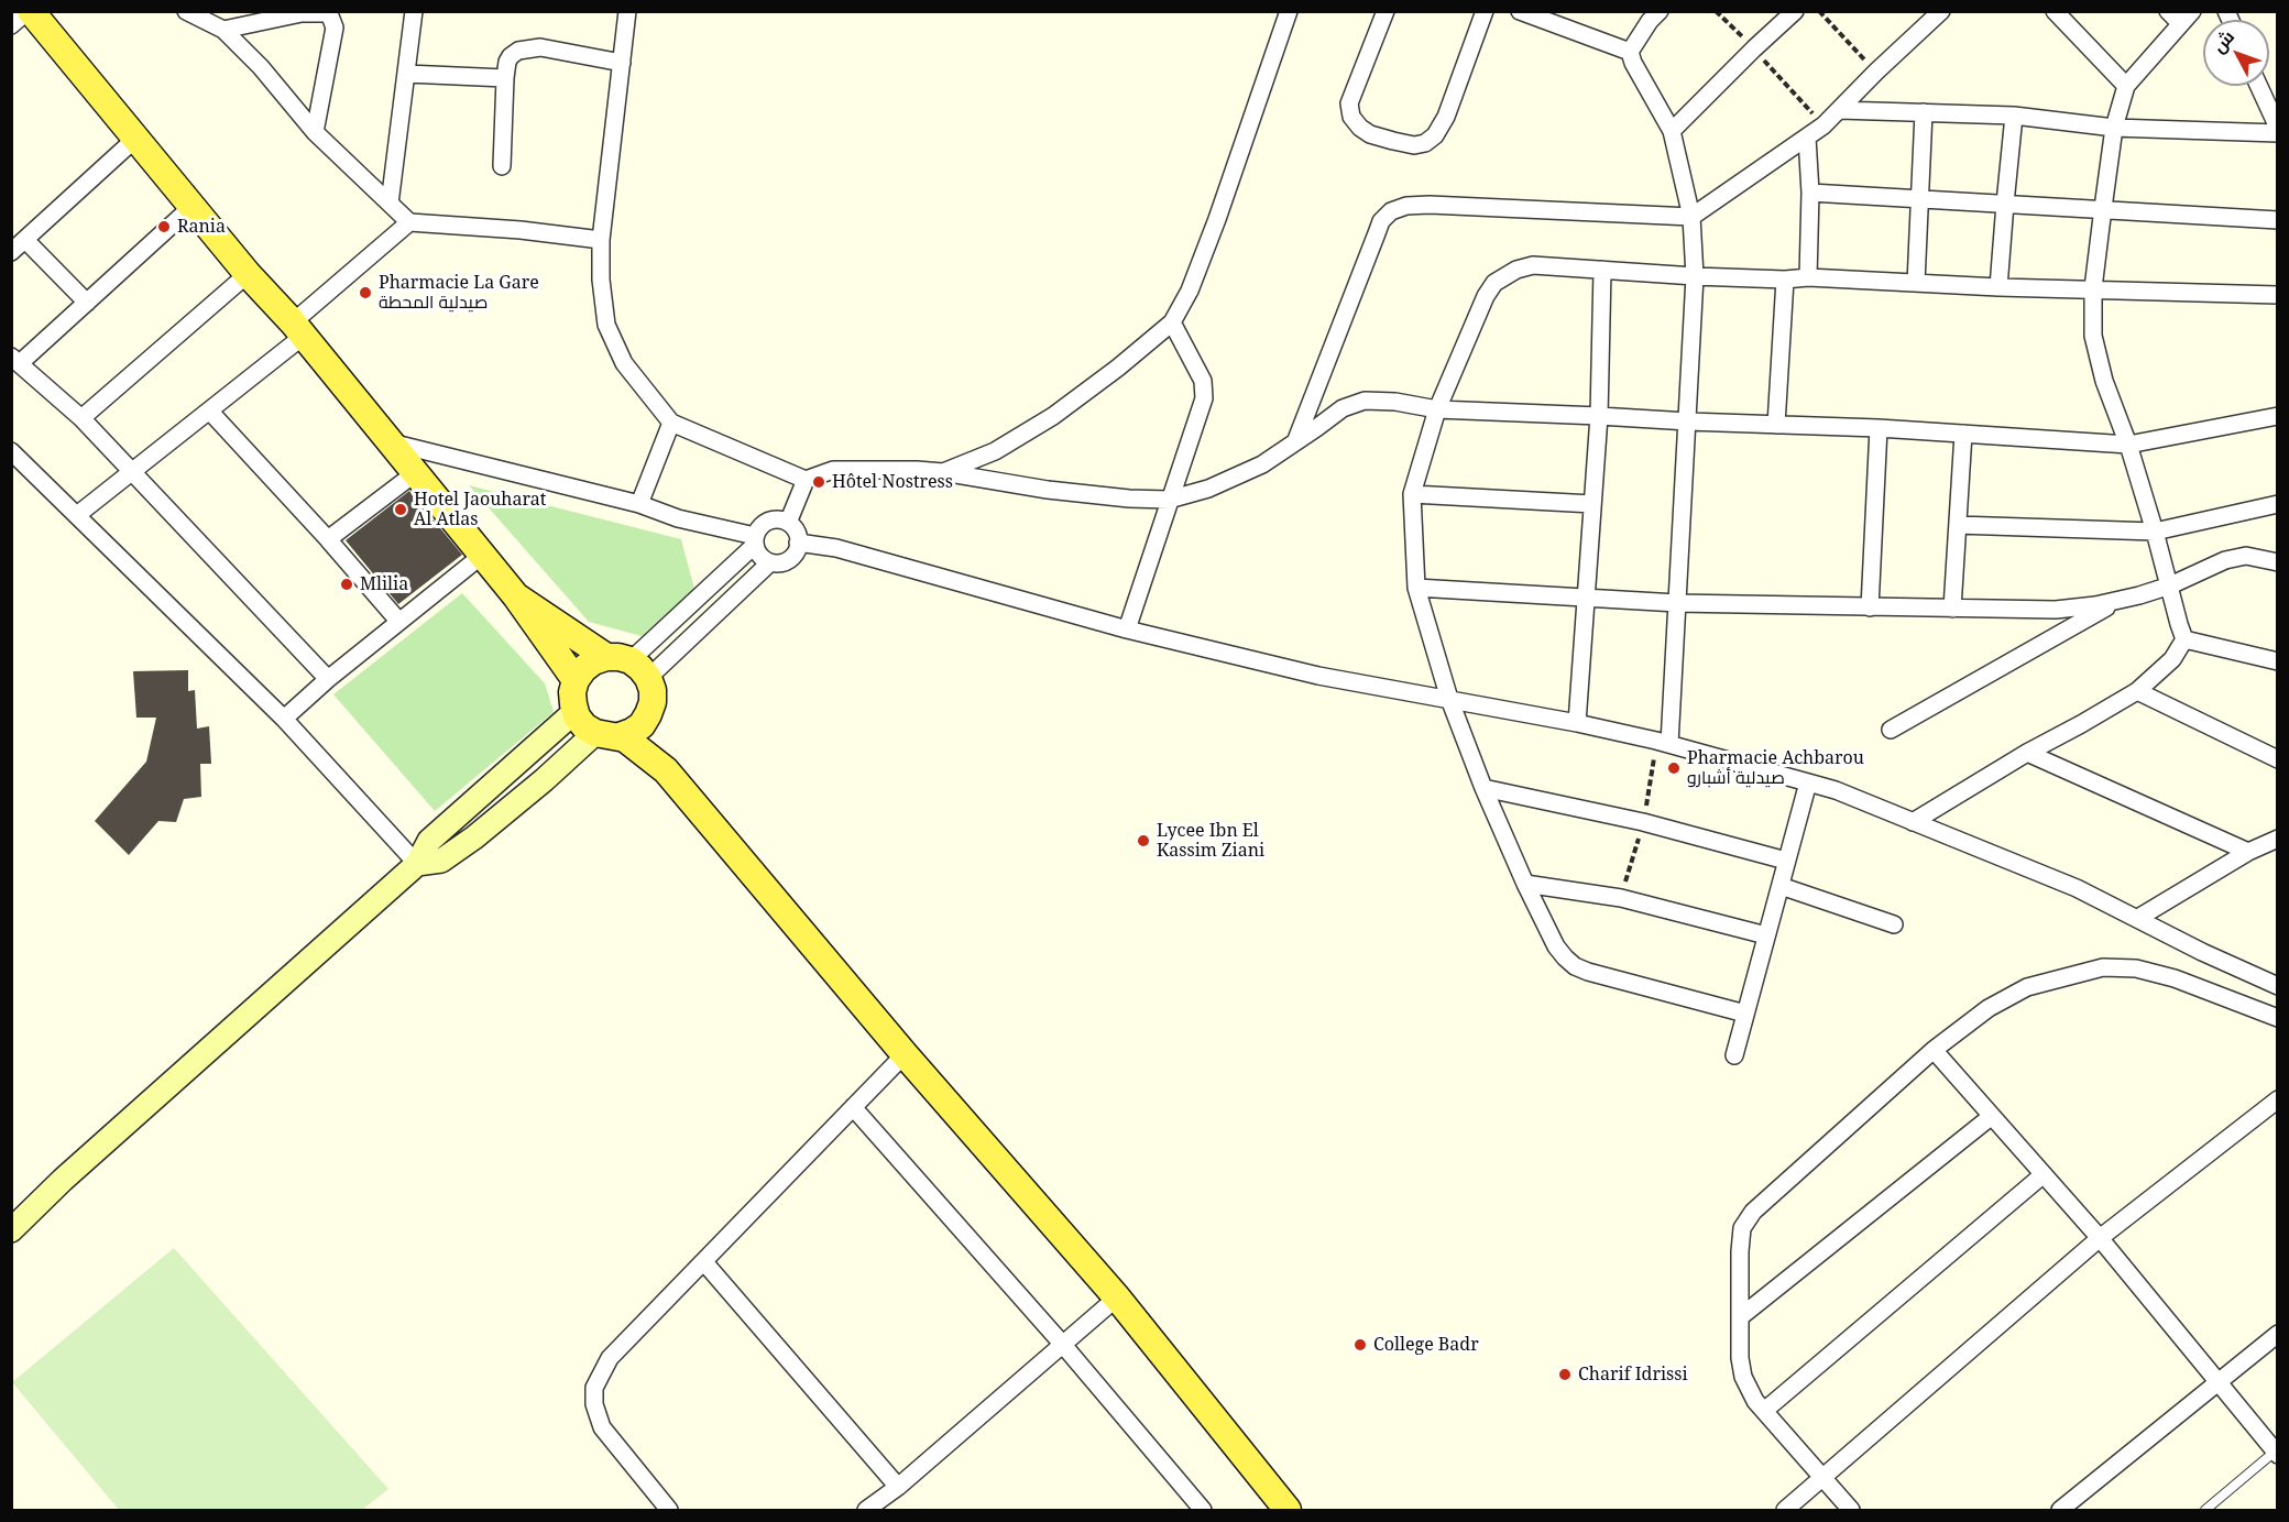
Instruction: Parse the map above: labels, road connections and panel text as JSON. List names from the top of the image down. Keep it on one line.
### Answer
{"places":["Rania","Pharmacie La Gare صيدلية المحطة","Hôtel Nostress","Hotel Jaouharat Al Atlas","Mlilia","Pharmacie Achbarou صيدلية أشبارو","Lycee Ibn El Kassim Ziani","College Badr","Charif Idrissi"],"north":"top left"}
